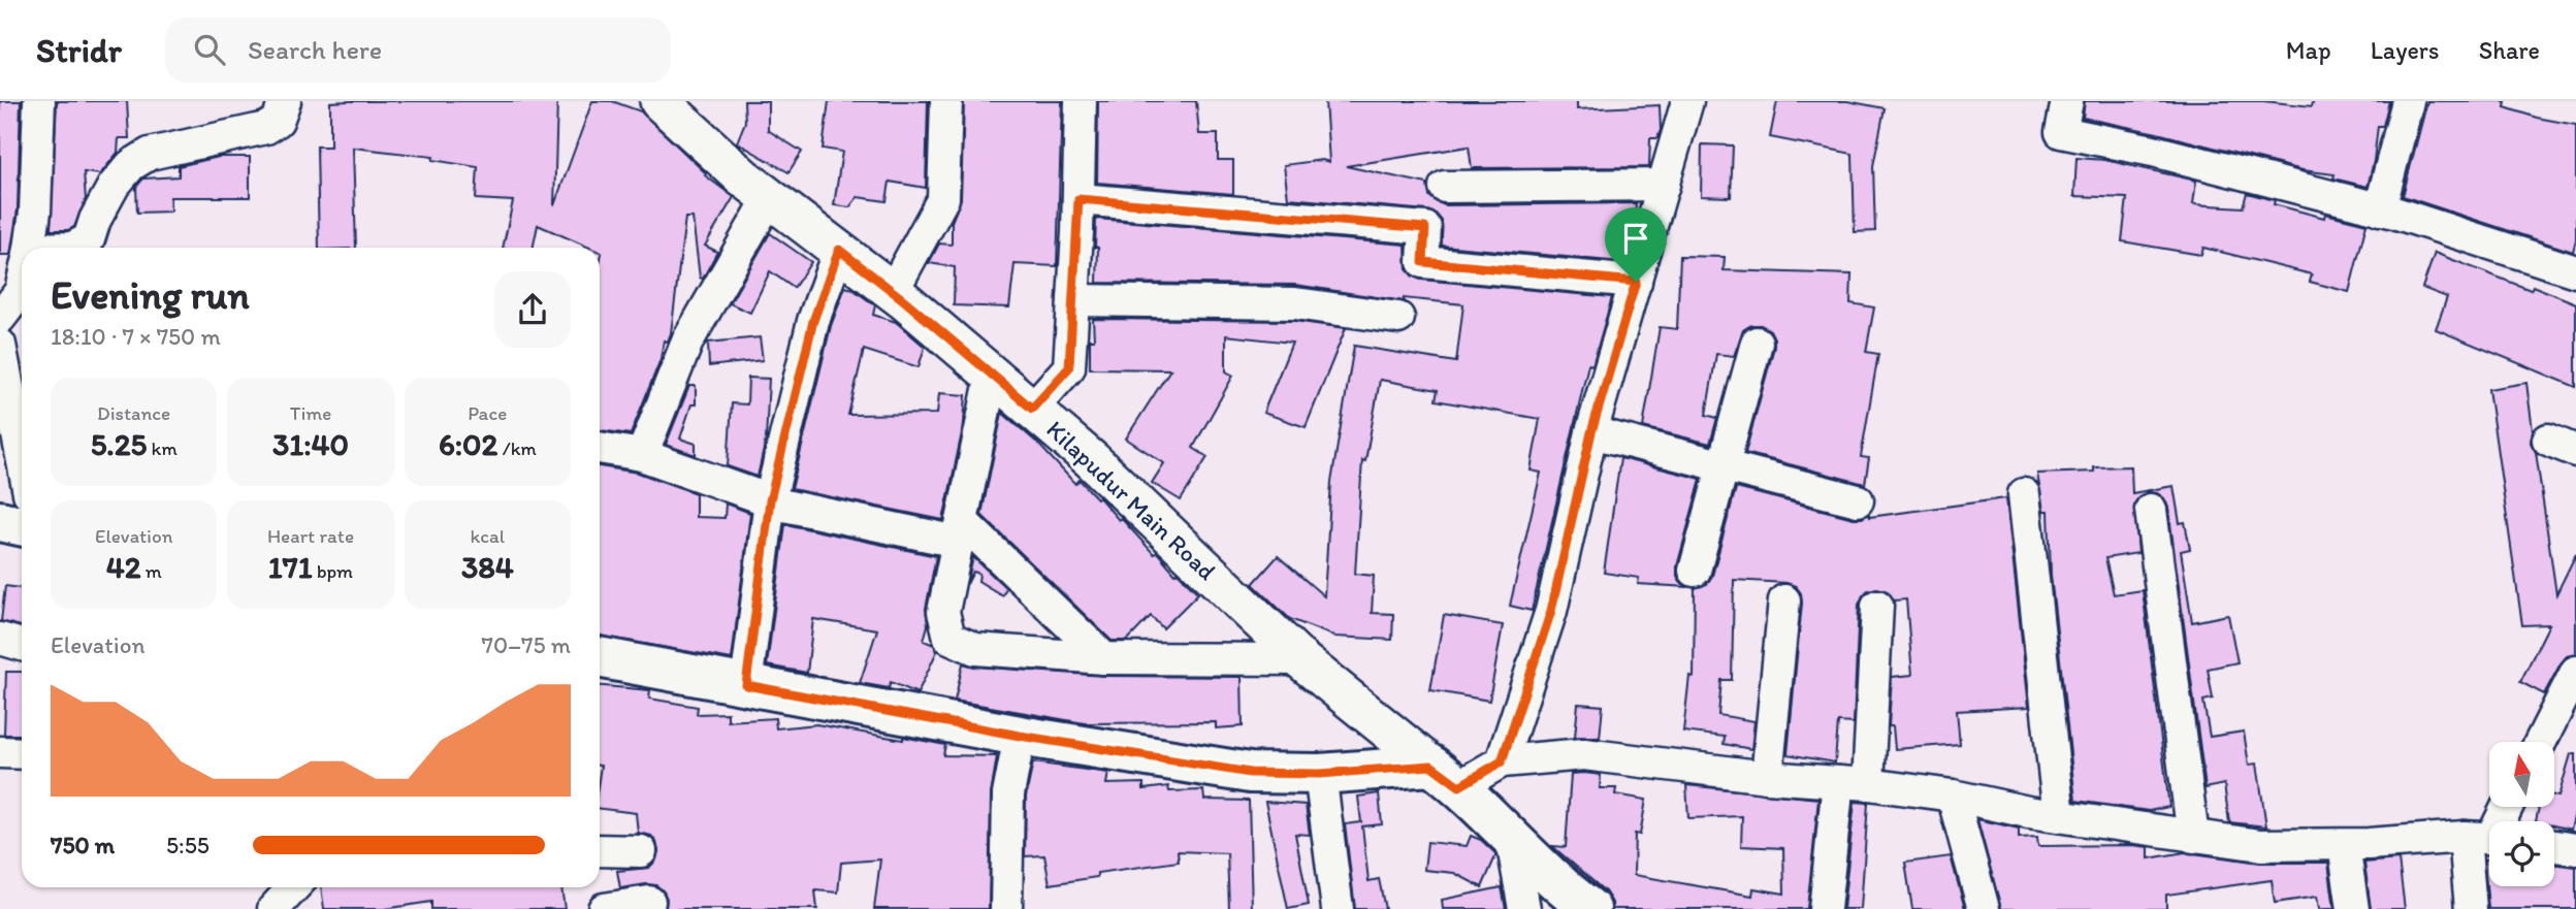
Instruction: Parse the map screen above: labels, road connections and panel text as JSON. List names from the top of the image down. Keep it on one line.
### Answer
{"streets":{"street":["Kilapudur Main Road"]},"north":"top","page":{"header":"Stridr","search":"Search here","nav":["Map","Layers","Share"],"heading":["Evening run","18:10 · 7 × 750 m"],"stats":[["Distance","5.25 km"],["Time","31:40"],["Pace","6:02 /km"],["Elevation","42 m"],["Heart rate","171 bpm"],["kcal","384"]],"chart":["Elevation","70–75 m"],"list":[{"name":"750 m","note":"5:55"}]}}
